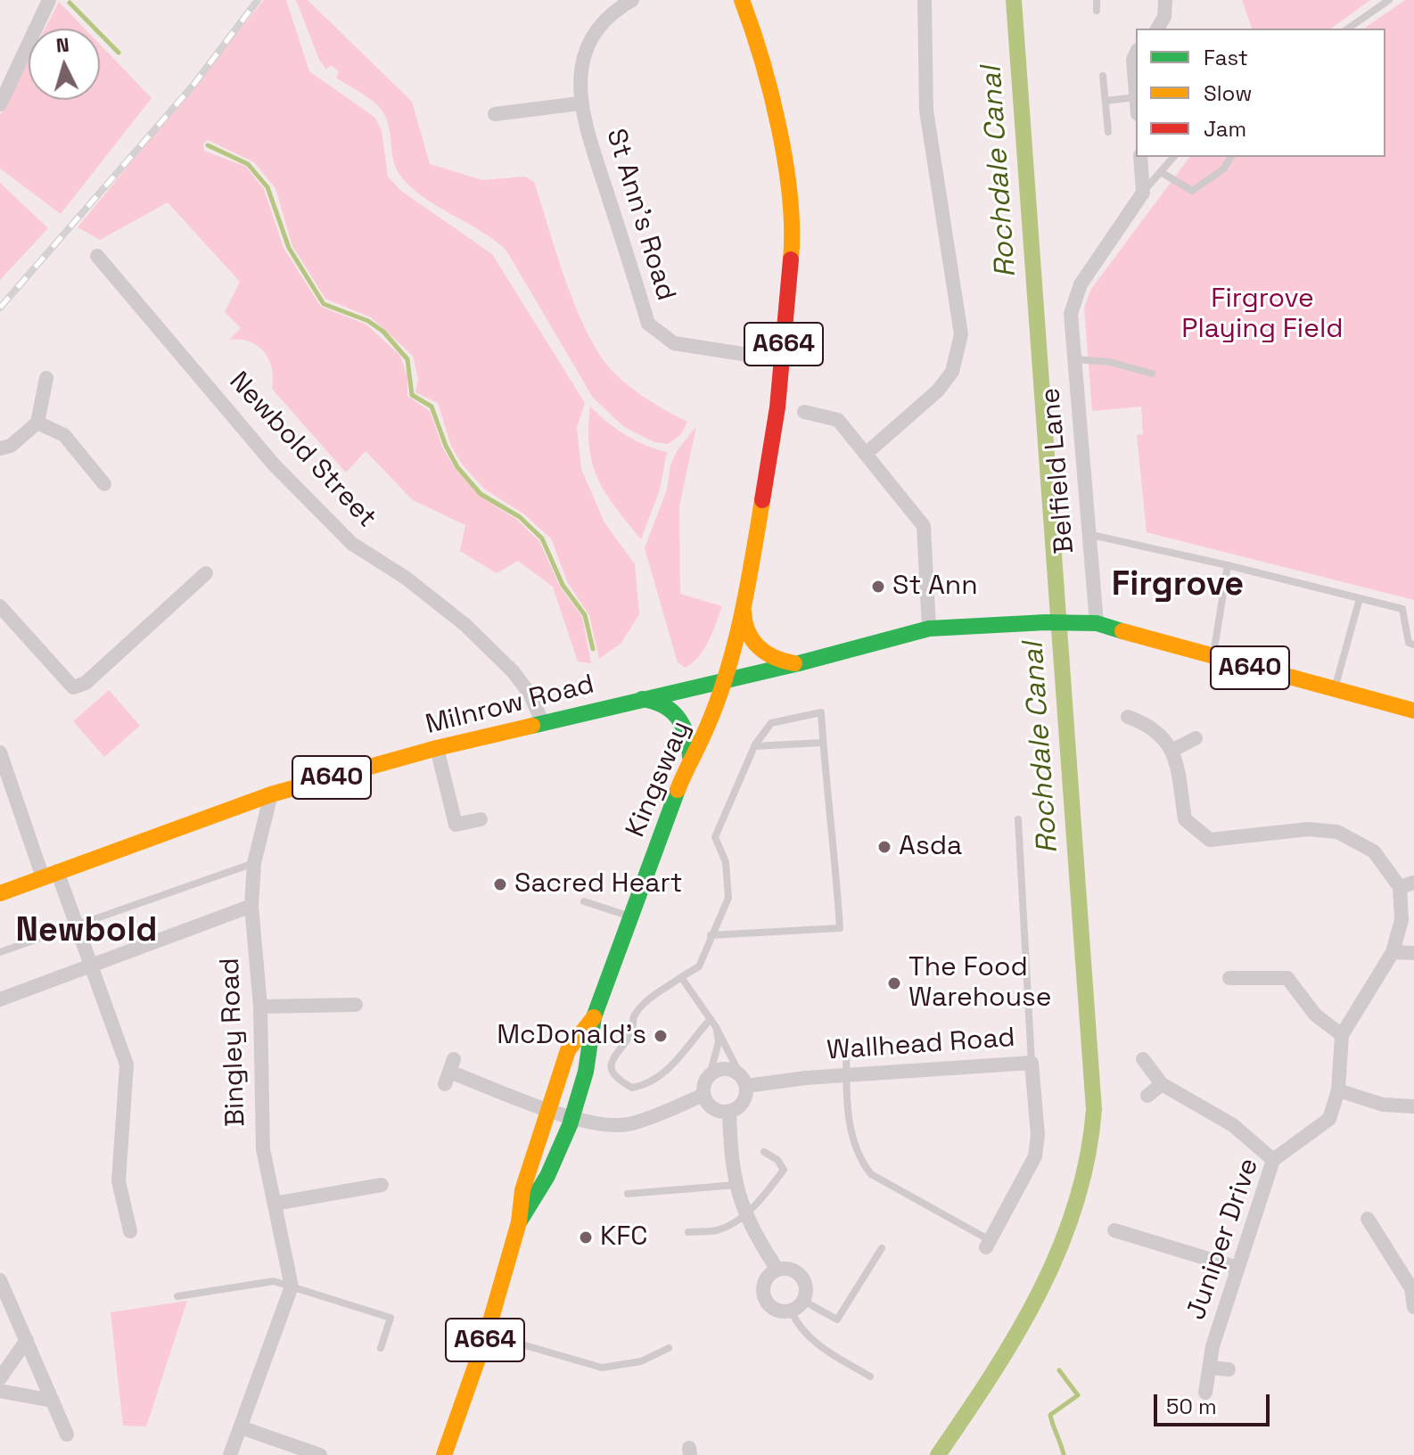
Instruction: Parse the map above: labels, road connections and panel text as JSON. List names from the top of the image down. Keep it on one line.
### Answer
{"streets":{"main road":["A664","A640","Milnrow Road","Kingsway"],"street":["St Ann's Road","Newbold Street","Belfield Lane","Bingley Road","Wallhead Road","Juniper Drive"]},"crossings":[["St Ann's Road","A664"],["A664","Milnrow Road"],["A664","Kingsway"],["Newbold Street","Milnrow Road"],["Belfield Lane","A640"],["Belfield Lane","Milnrow Road"],["A640","Milnrow Road"],["Milnrow Road","Kingsway"],["Milnrow Road","Bingley Road"]],"districts":["Firgrove","Newbold"],"water":["Rochdale Canal"],"parks":["Firgrove Playing Field"],"places":["St Ann","Asda","Sacred Heart","The Food Warehouse","McDonald's","KFC"],"legend":["Fast","Slow","Jam"],"scale_bar":"50 m","north":"top"}
